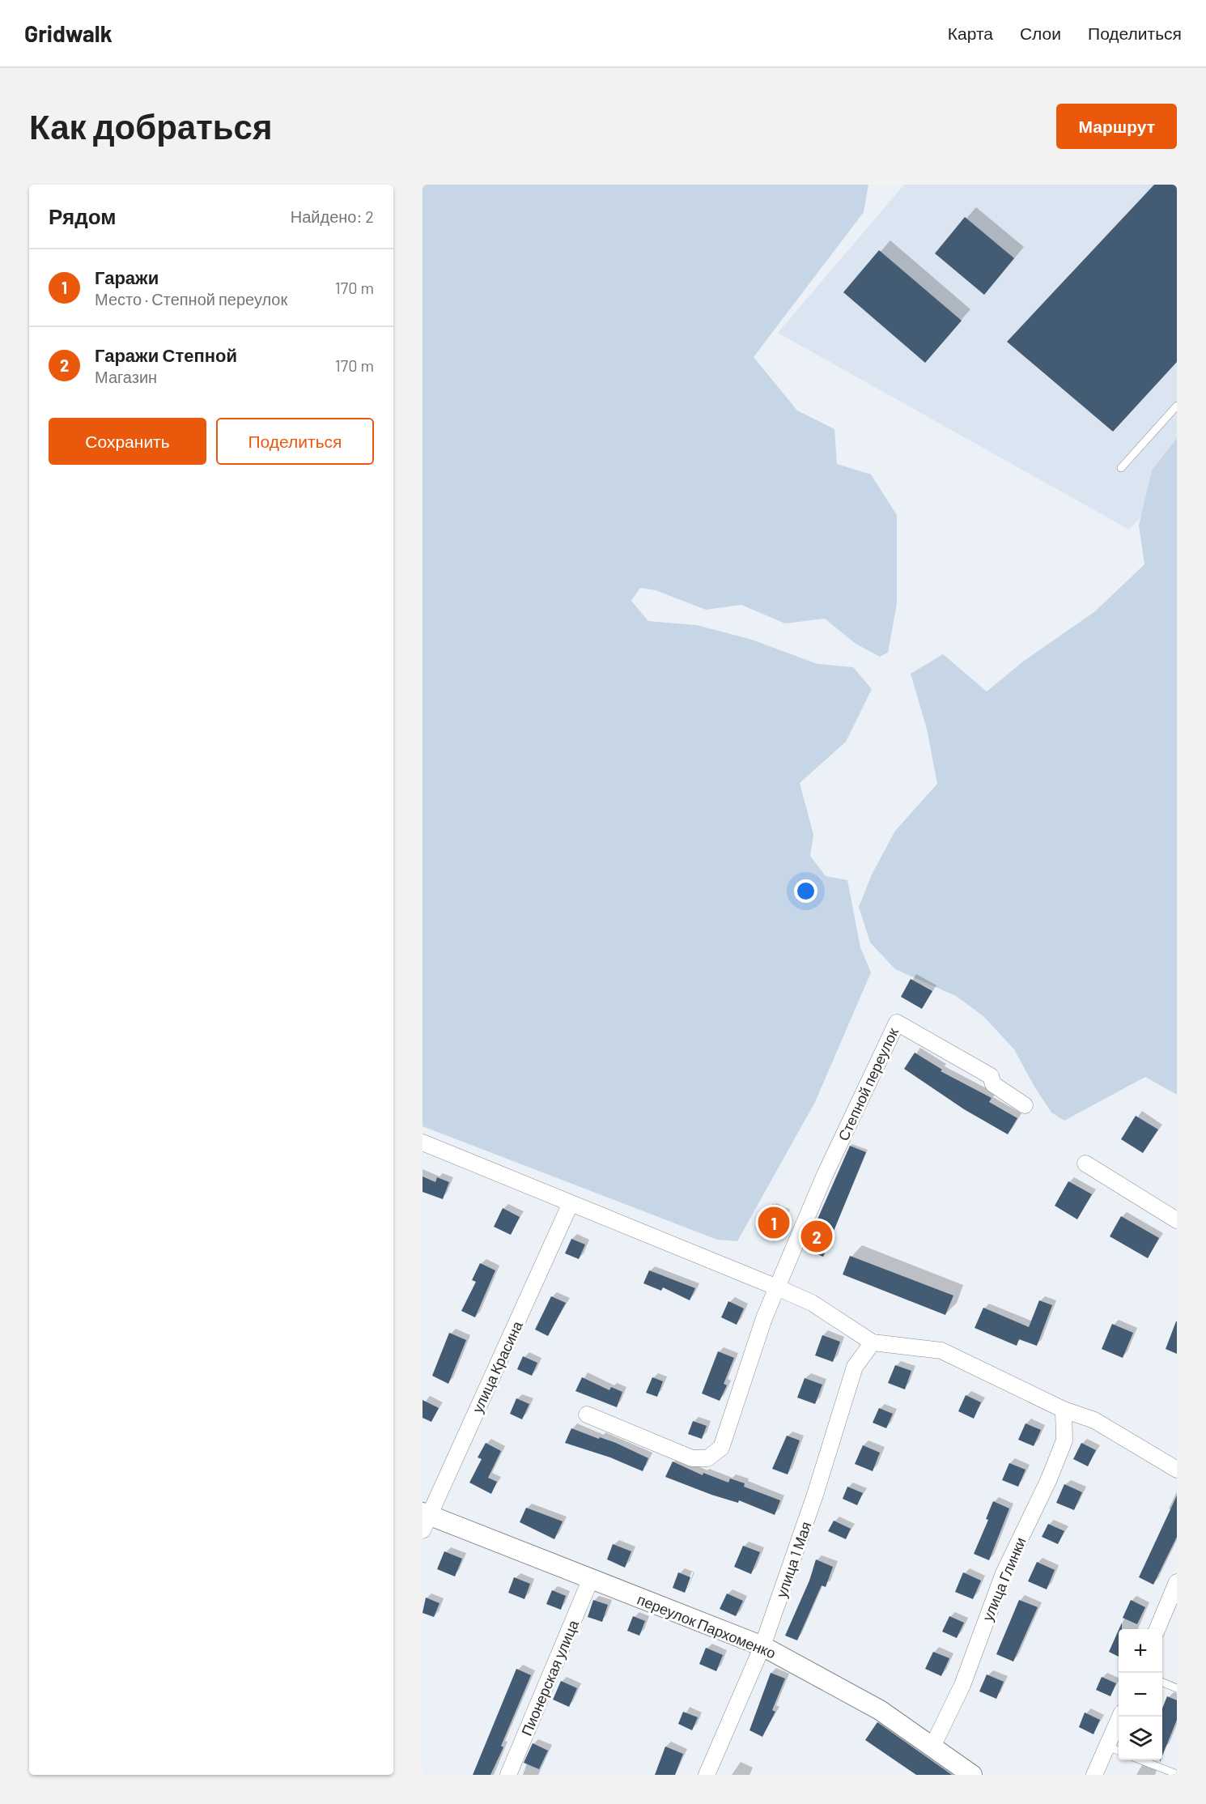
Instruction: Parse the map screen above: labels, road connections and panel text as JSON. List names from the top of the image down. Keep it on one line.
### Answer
{"streets":{"street":["Степной переулок","улица Красина","улица 1 Мая","улица Глинки","переулок Пархоменко","Пионерская улица"]},"crossings":[["улица Красина","переулок Пархоменко"],["улица 1 Мая","переулок Пархоменко"],["улица Глинки","переулок Пархоменко"],["переулок Пархоменко","Пионерская улица"]],"page":{"header":"Gridwalk","nav":["Карта","Слои","Поделиться"],"buttons":["Маршрут",["Сохранить","Поделиться"]],"title":"Как добраться","heading":["Рядом","Найдено: 2"],"list":[{"mark":"1","name":"Гаражи","note":"Место · Степной переулок","value":"170 m"},{"mark":"2","name":"Гаражи Степной","note":"Магазин","value":"170 m"}],"pins":["1","2"],"map_buttons":["+","−"]}}
